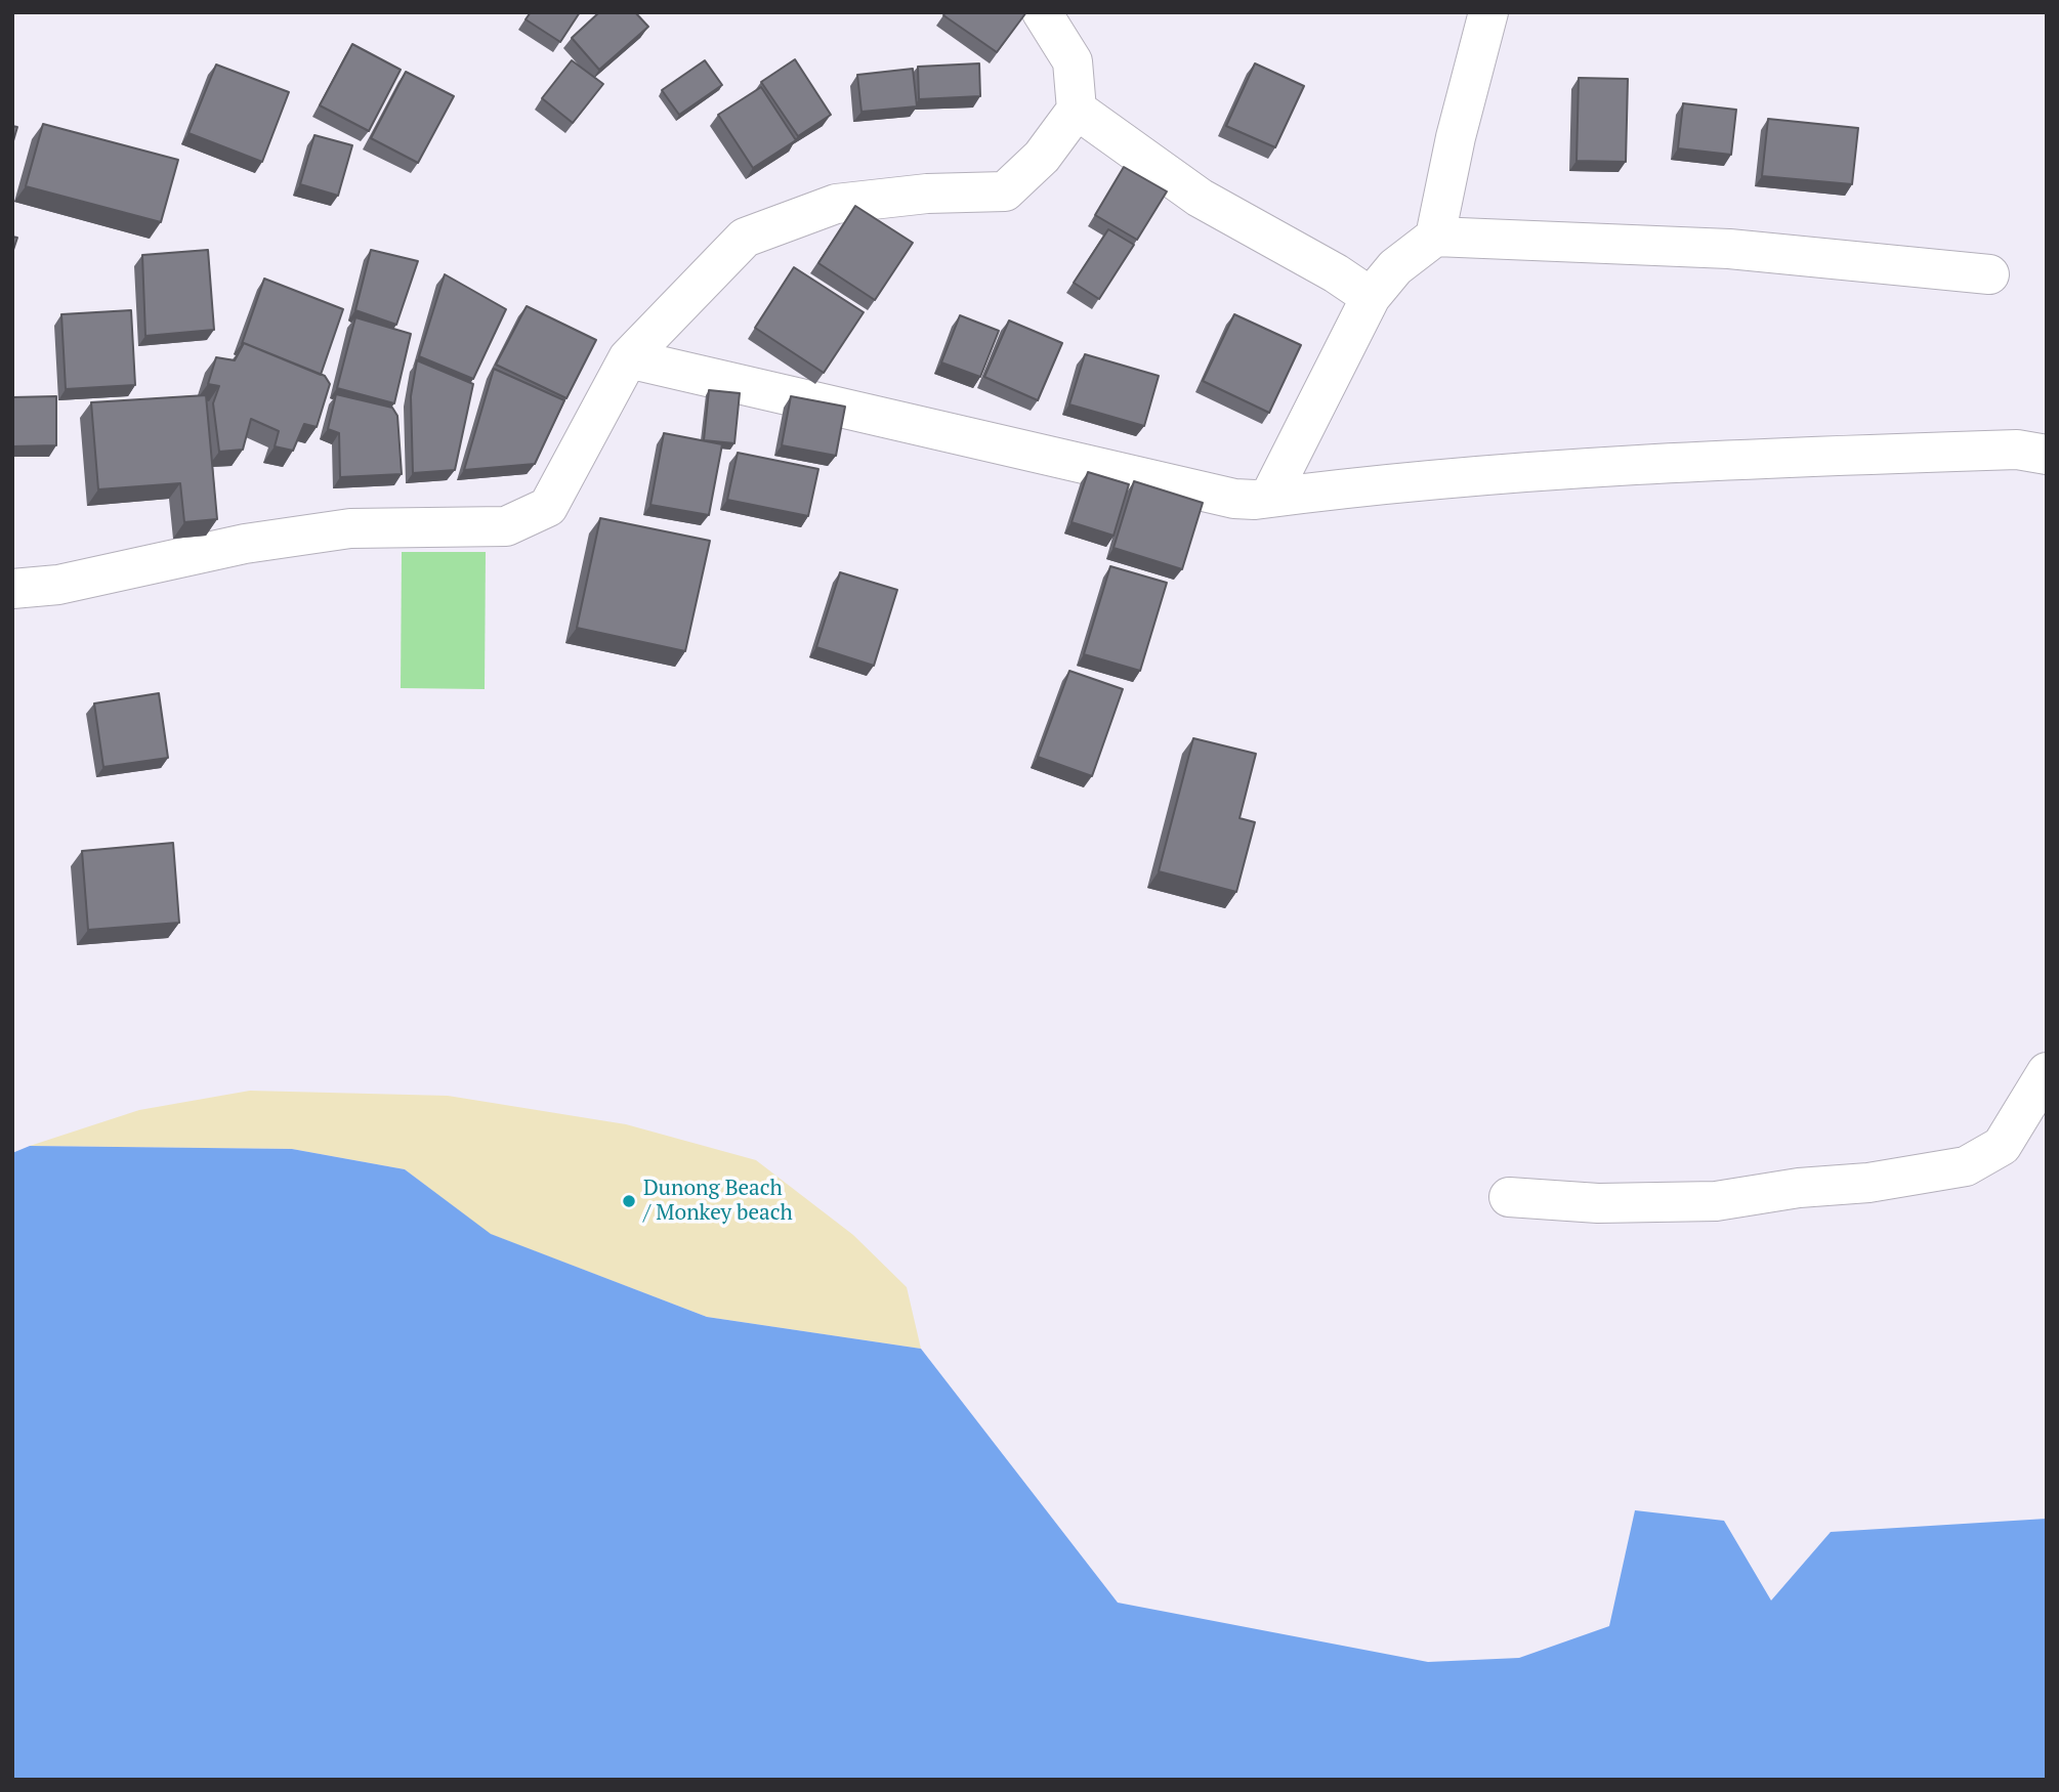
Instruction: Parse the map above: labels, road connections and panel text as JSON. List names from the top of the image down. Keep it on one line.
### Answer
{"places":["Dunong Beach / Monkey beach"]}
